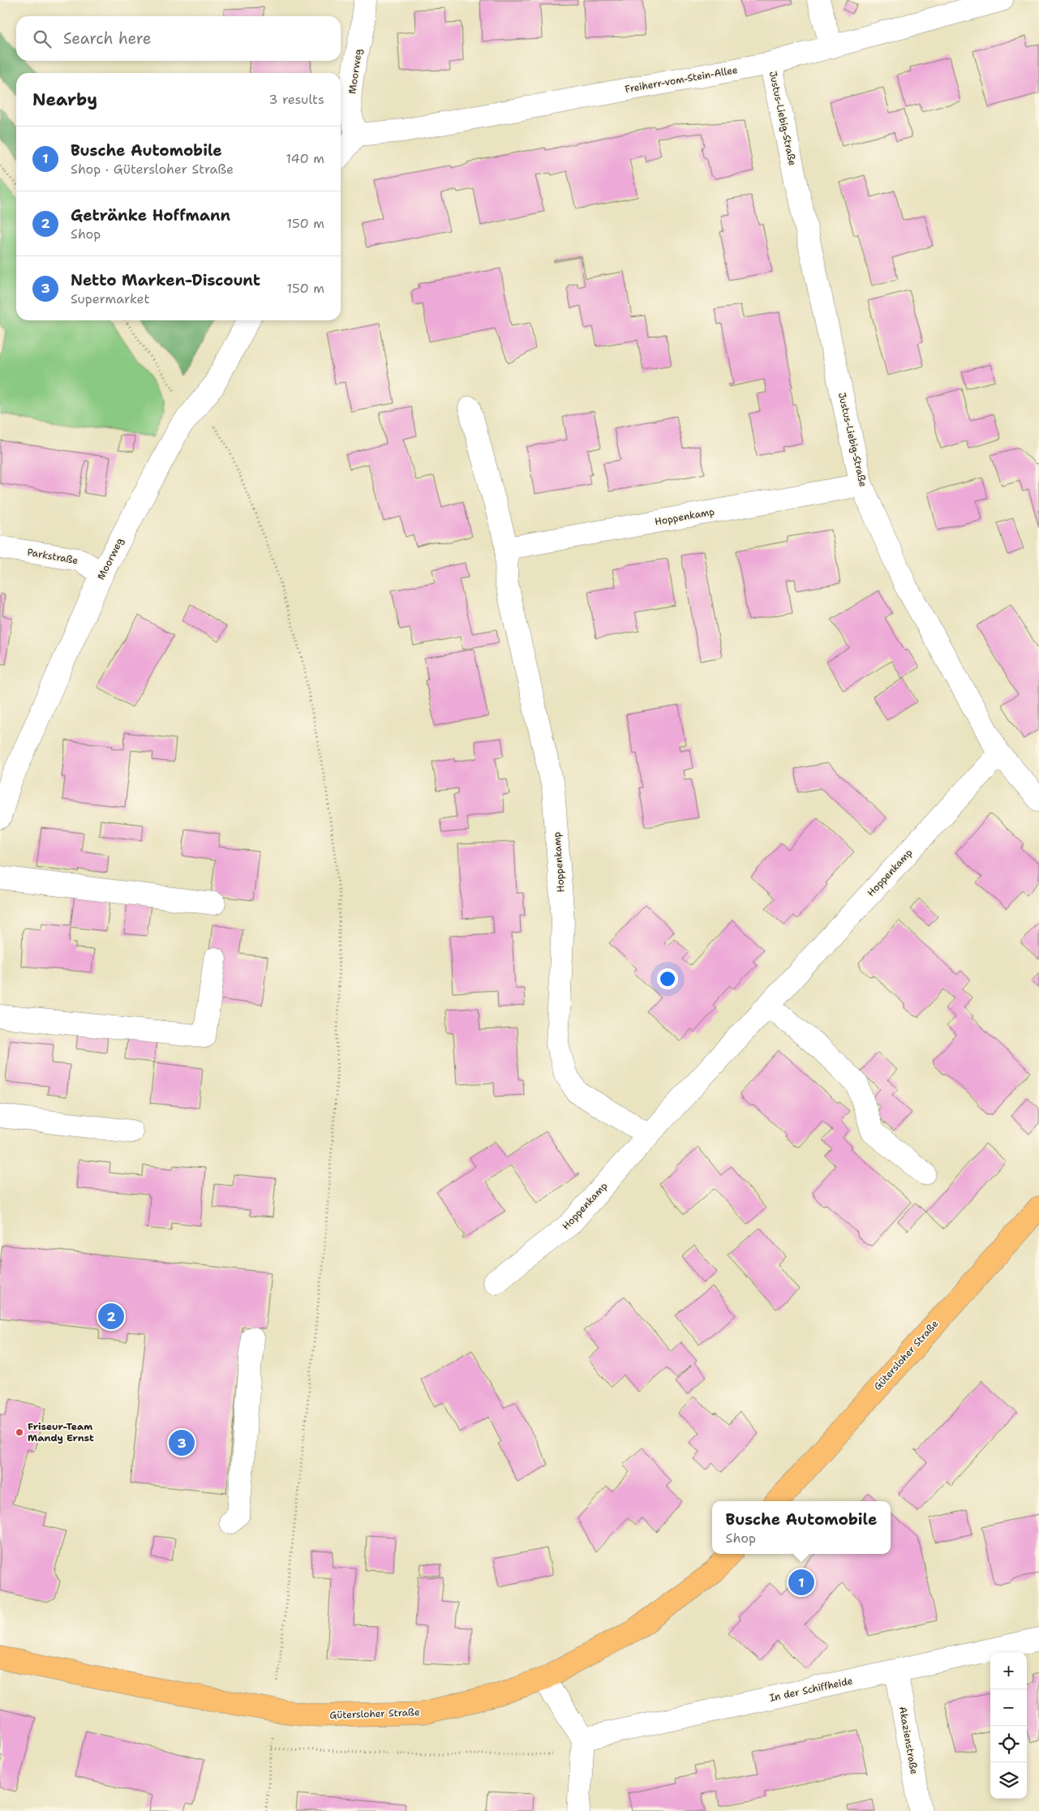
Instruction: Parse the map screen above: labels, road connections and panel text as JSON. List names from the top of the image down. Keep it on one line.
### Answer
{"streets":{"main road":["Gütersloher Straße"],"street":["Moorweg","Freiherr-vom-Stein-Allee","Justus-Liebig-Straße","Hoppenkamp","Parkstraße","In der Schiffheide","Akazienstraße"]},"crossings":[["Moorweg","Freiherr-vom-Stein-Allee"],["Moorweg","Parkstraße"],["Freiherr-vom-Stein-Allee","Justus-Liebig-Straße"],["Justus-Liebig-Straße","Hoppenkamp"],["In der Schiffheide","Akazienstraße"]],"places":["Friseur-Team Mandy Ernst"],"page":{"search":"Search here","heading":["Nearby","3 results"],"list":[{"mark":"1","name":"Busche Automobile","note":"Shop · Gütersloher Straße","value":"140 m"},{"mark":"2","name":"Getränke Hoffmann","note":"Shop","value":"150 m"},{"mark":"3","name":"Netto Marken-Discount","note":"Supermarket","value":"150 m"}],"pins":["2","3","1"],"popup":["Busche Automobile","Shop"],"map_buttons":["+","−"]}}
